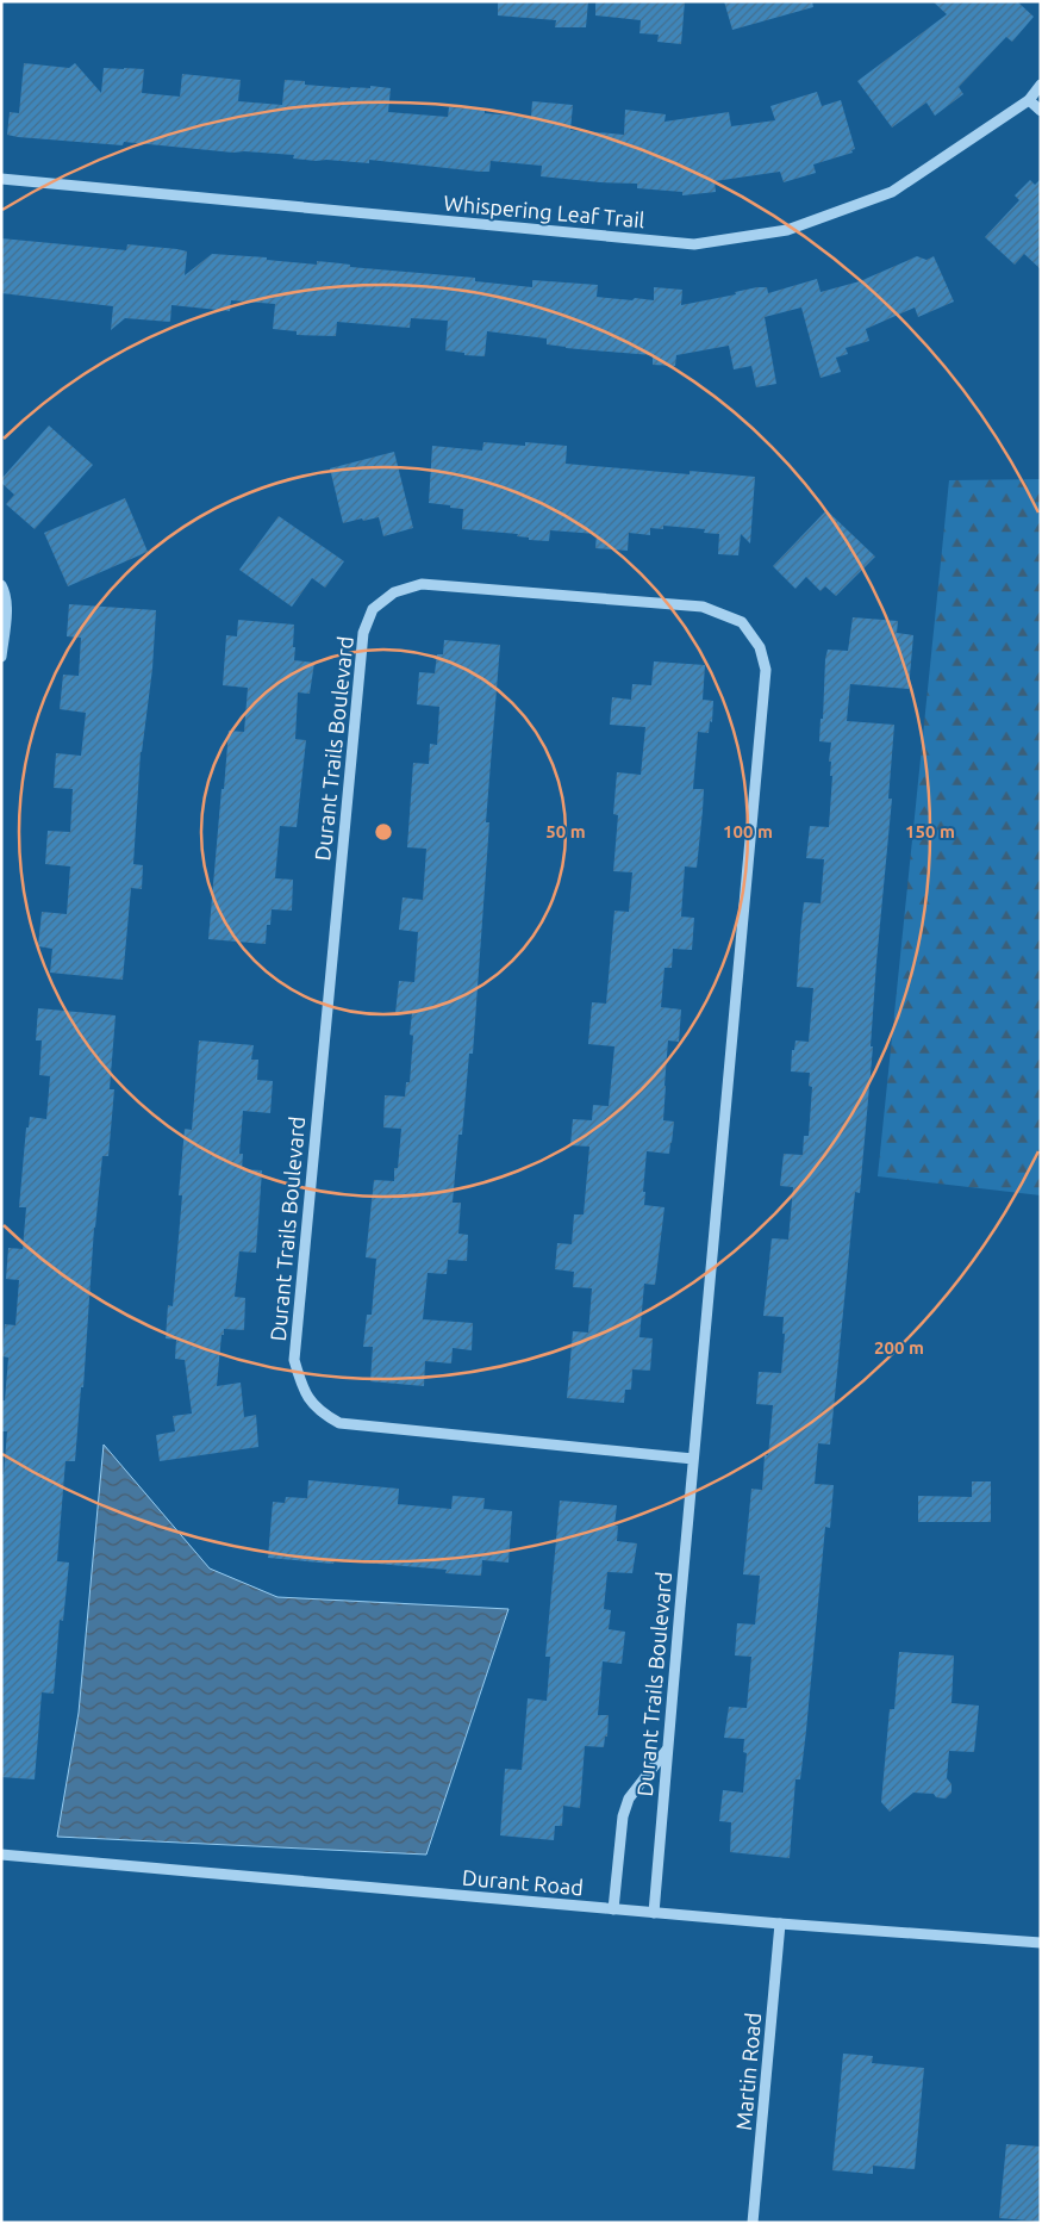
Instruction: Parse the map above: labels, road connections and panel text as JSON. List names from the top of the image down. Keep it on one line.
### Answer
{"streets":{"street":["Whispering Leaf Trail","Durant Trails Boulevard","Durant Road","Martin Road"]},"crossings":[["Durant Trails Boulevard","Durant Road"],["Durant Road","Martin Road"]],"rings":["50 m","100 m","150 m","200 m"]}
